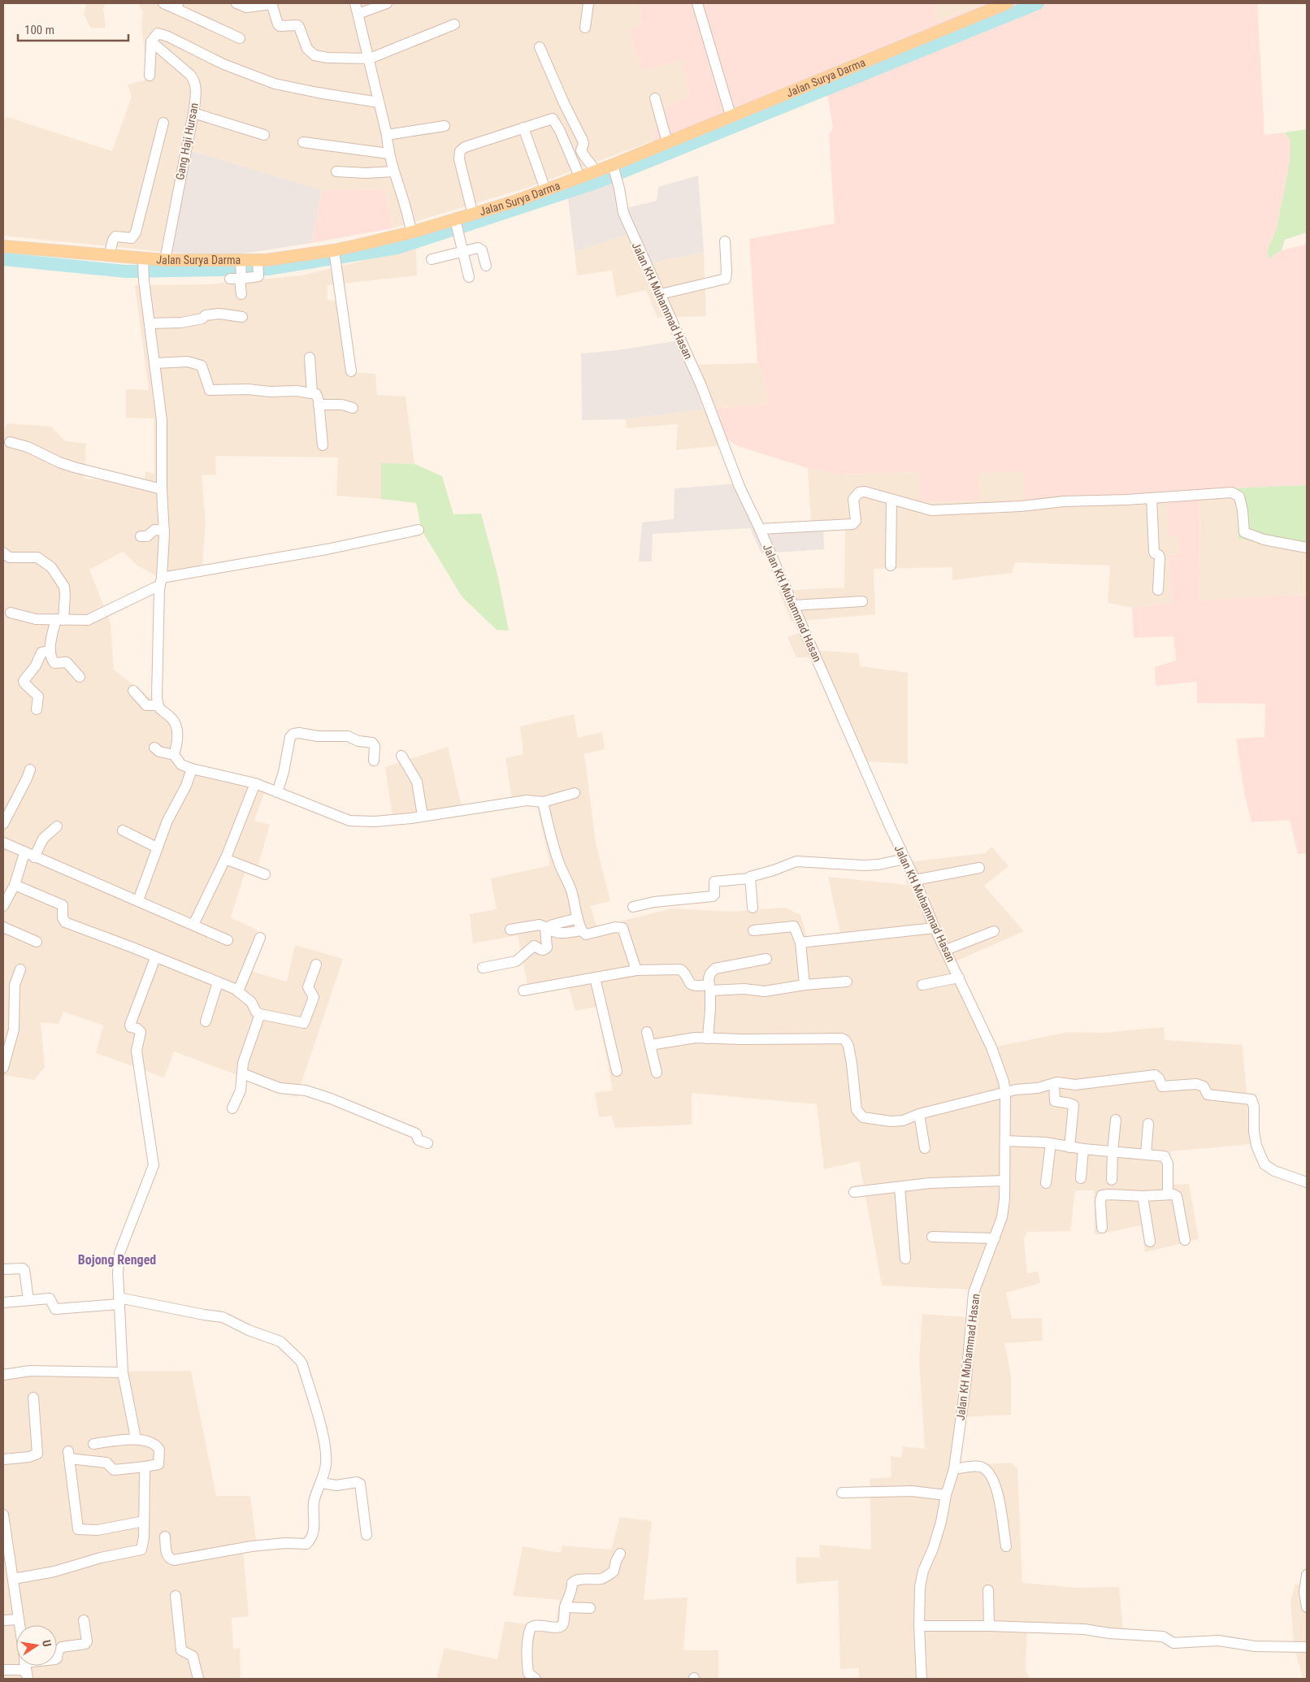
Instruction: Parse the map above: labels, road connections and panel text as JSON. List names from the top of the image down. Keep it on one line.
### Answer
{"streets":{"main road":["Jalan Surya Darma"],"street":["Gang Haji Hursan","Jalan KH Muhammad Hasan"]},"crossings":[["Jalan Surya Darma","Gang Haji Hursan"],["Jalan Surya Darma","Jalan KH Muhammad Hasan"]],"districts":["Bojong Renged"],"scale_bar":"100 m","north":"right"}
